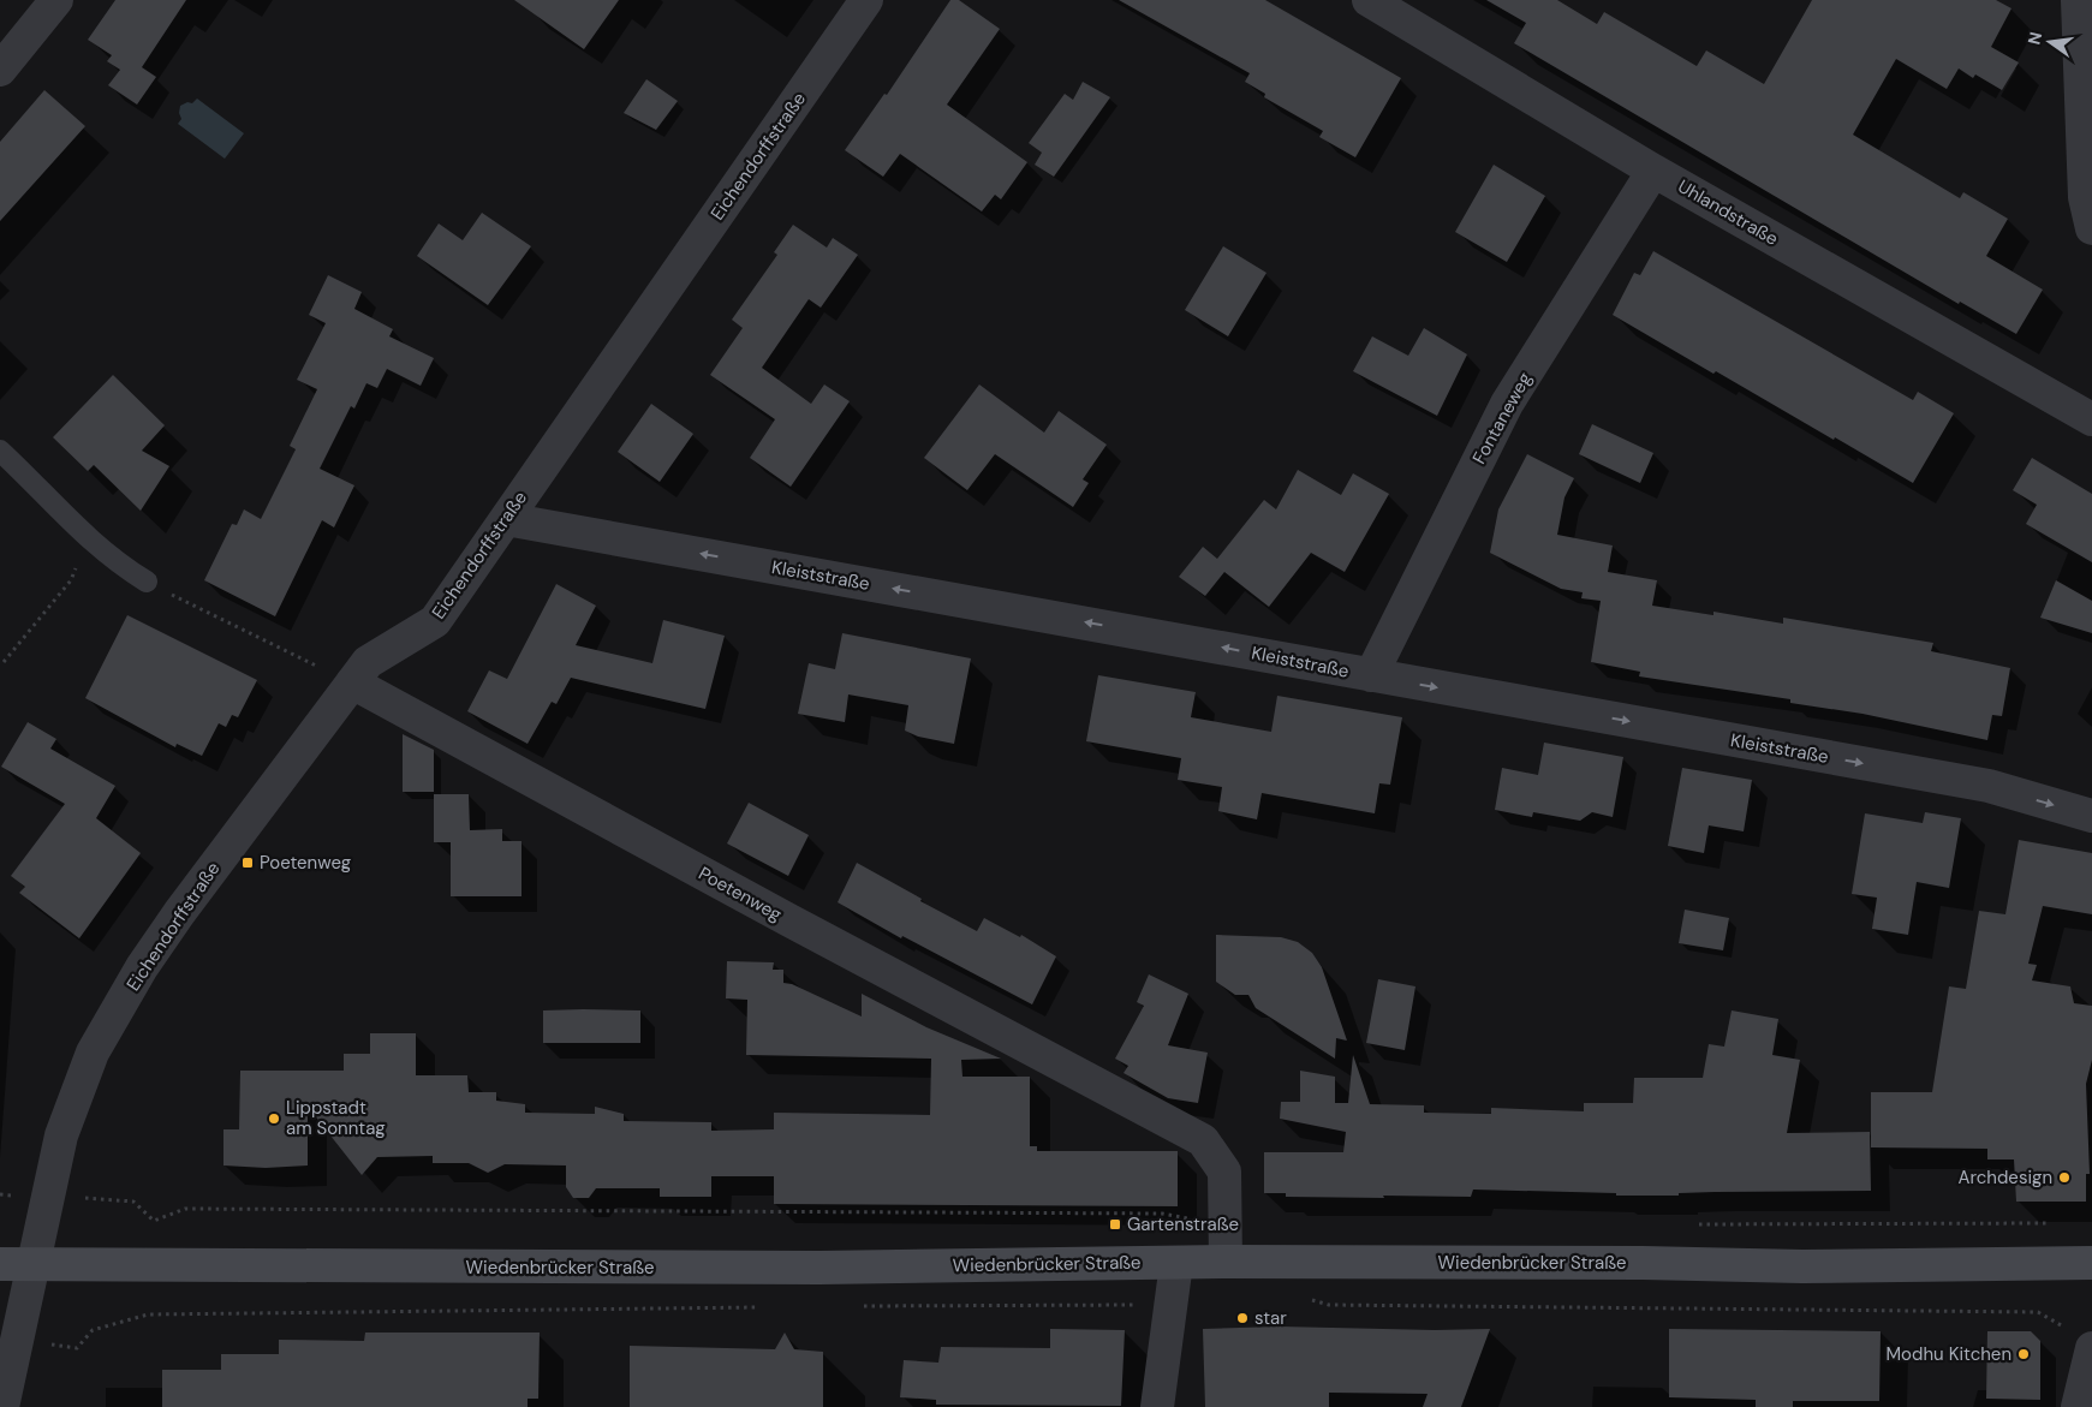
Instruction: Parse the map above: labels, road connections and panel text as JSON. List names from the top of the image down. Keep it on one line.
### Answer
{"streets":{"street":["Eichendorffstraße","Uhlandstraße","Fontaneweg","Kleiststraße","Poetenweg","Wiedenbrücker Straße"]},"crossings":[["Eichendorffstraße","Kleiststraße"],["Eichendorffstraße","Poetenweg"],["Eichendorffstraße","Wiedenbrücker Straße"],["Uhlandstraße","Fontaneweg"],["Fontaneweg","Kleiststraße"],["Poetenweg","Wiedenbrücker Straße"]],"places":{"transit":["Poetenweg","Gartenstraße"],"other":["Lippstadt am Sonntag","Archdesign","star","Modhu Kitchen"]},"north":"left"}
